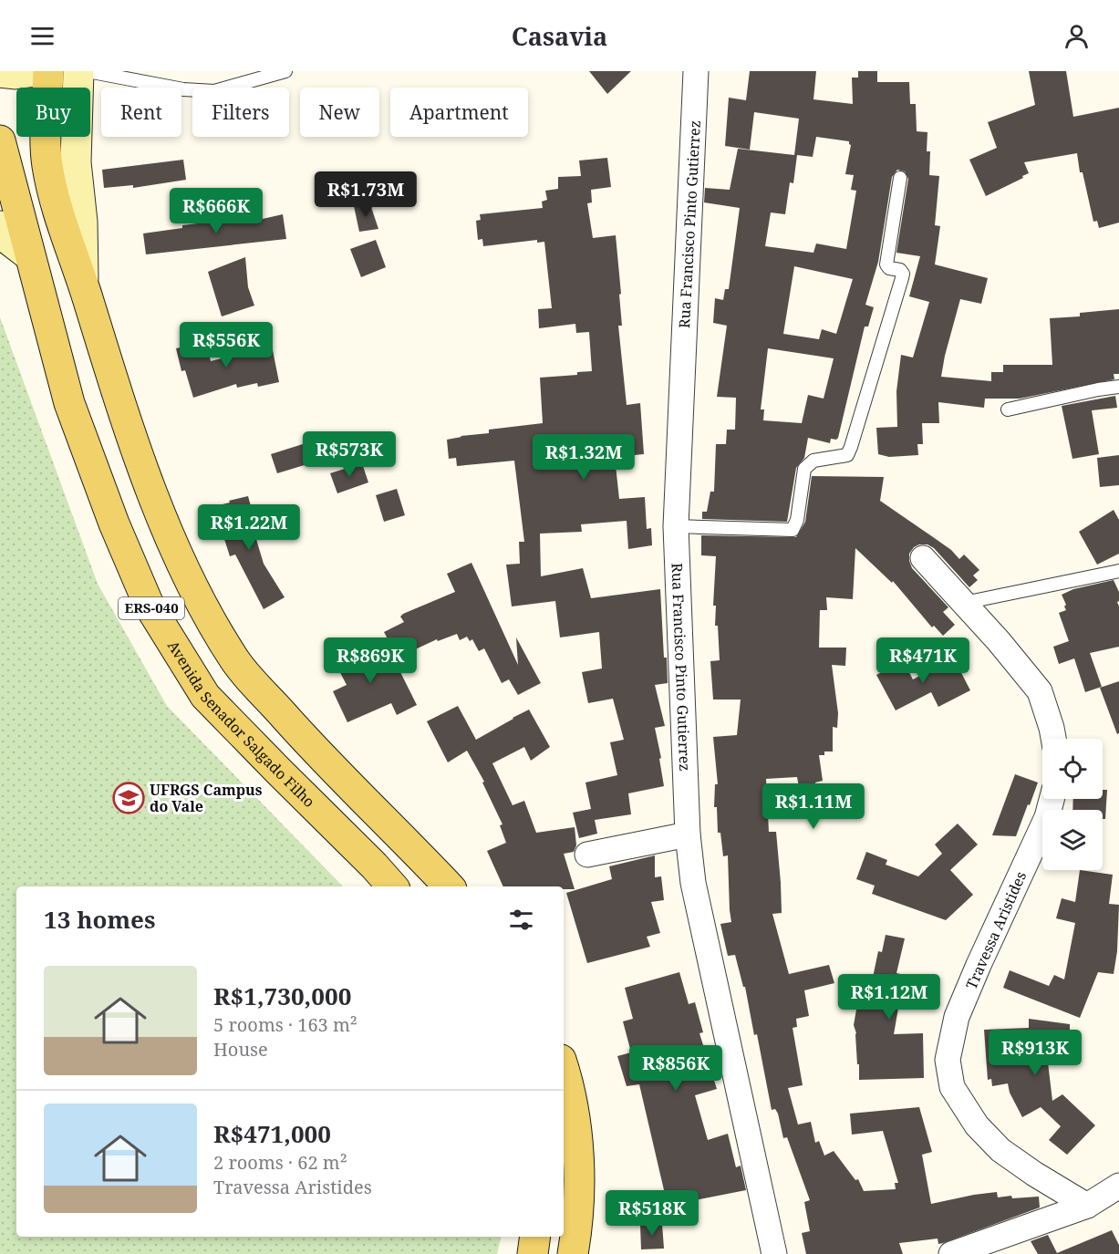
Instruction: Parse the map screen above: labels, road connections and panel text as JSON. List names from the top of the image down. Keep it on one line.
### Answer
{"streets":{"main road":["ERS-040","Avenida Senador Salgado Filho"],"street":["Rua Francisco Pinto Gutierrez","Travessa Aristides"]},"places":{"school or university":["UFRGS Campus do Vale"]},"page":{"header":"Casavia","chip":["Buy","Rent","Filters","New","Apartment"],"price":["R$1.73M","R$666K","R$556K","R$573K","R$1.32M","R$1.22M","R$869K","R$471K","R$1.11M","R$1.12M","R$913K","R$856K","R$518K"],"heading":"13 homes","list":[{"name":"R$1,730,000","note":"5 rooms · 163 m² · House"},{"name":"R$471,000","note":"2 rooms · 62 m² · Travessa Aristides"}]}}
